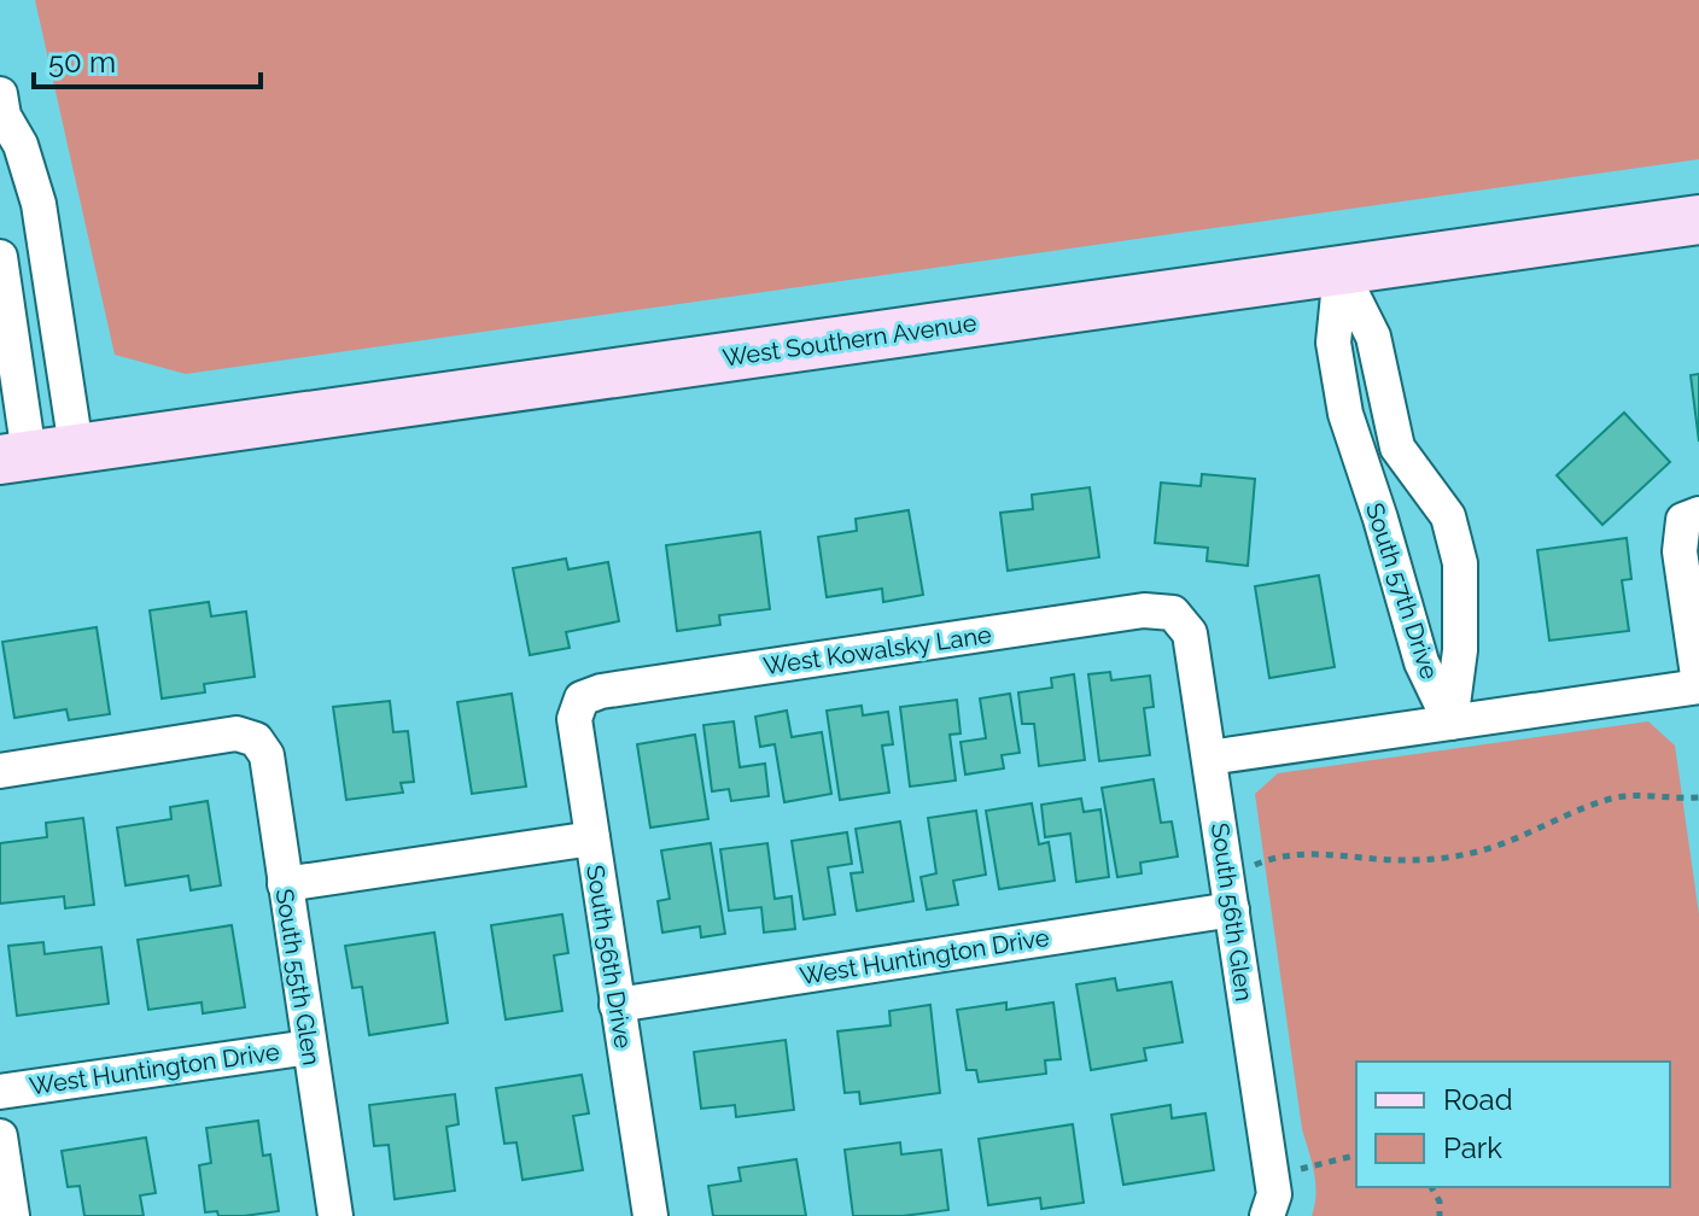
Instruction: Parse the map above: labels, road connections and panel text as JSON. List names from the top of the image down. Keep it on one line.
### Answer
{"streets":{"main road":["West Southern Avenue"],"street":["South 57th Drive","West Kowalsky Lane","South 56th Glen","South 56th Drive","West Huntington Drive","South 55th Glen"]},"crossings":[["West Southern Avenue","South 57th Drive"],["West Kowalsky Lane","South 56th Glen"],["West Kowalsky Lane","South 56th Drive"],["South 56th Glen","West Huntington Drive"],["South 56th Drive","West Huntington Drive"],["West Huntington Drive","South 55th Glen"]],"legend":["Road","Park"],"scale_bar":"50 m"}
